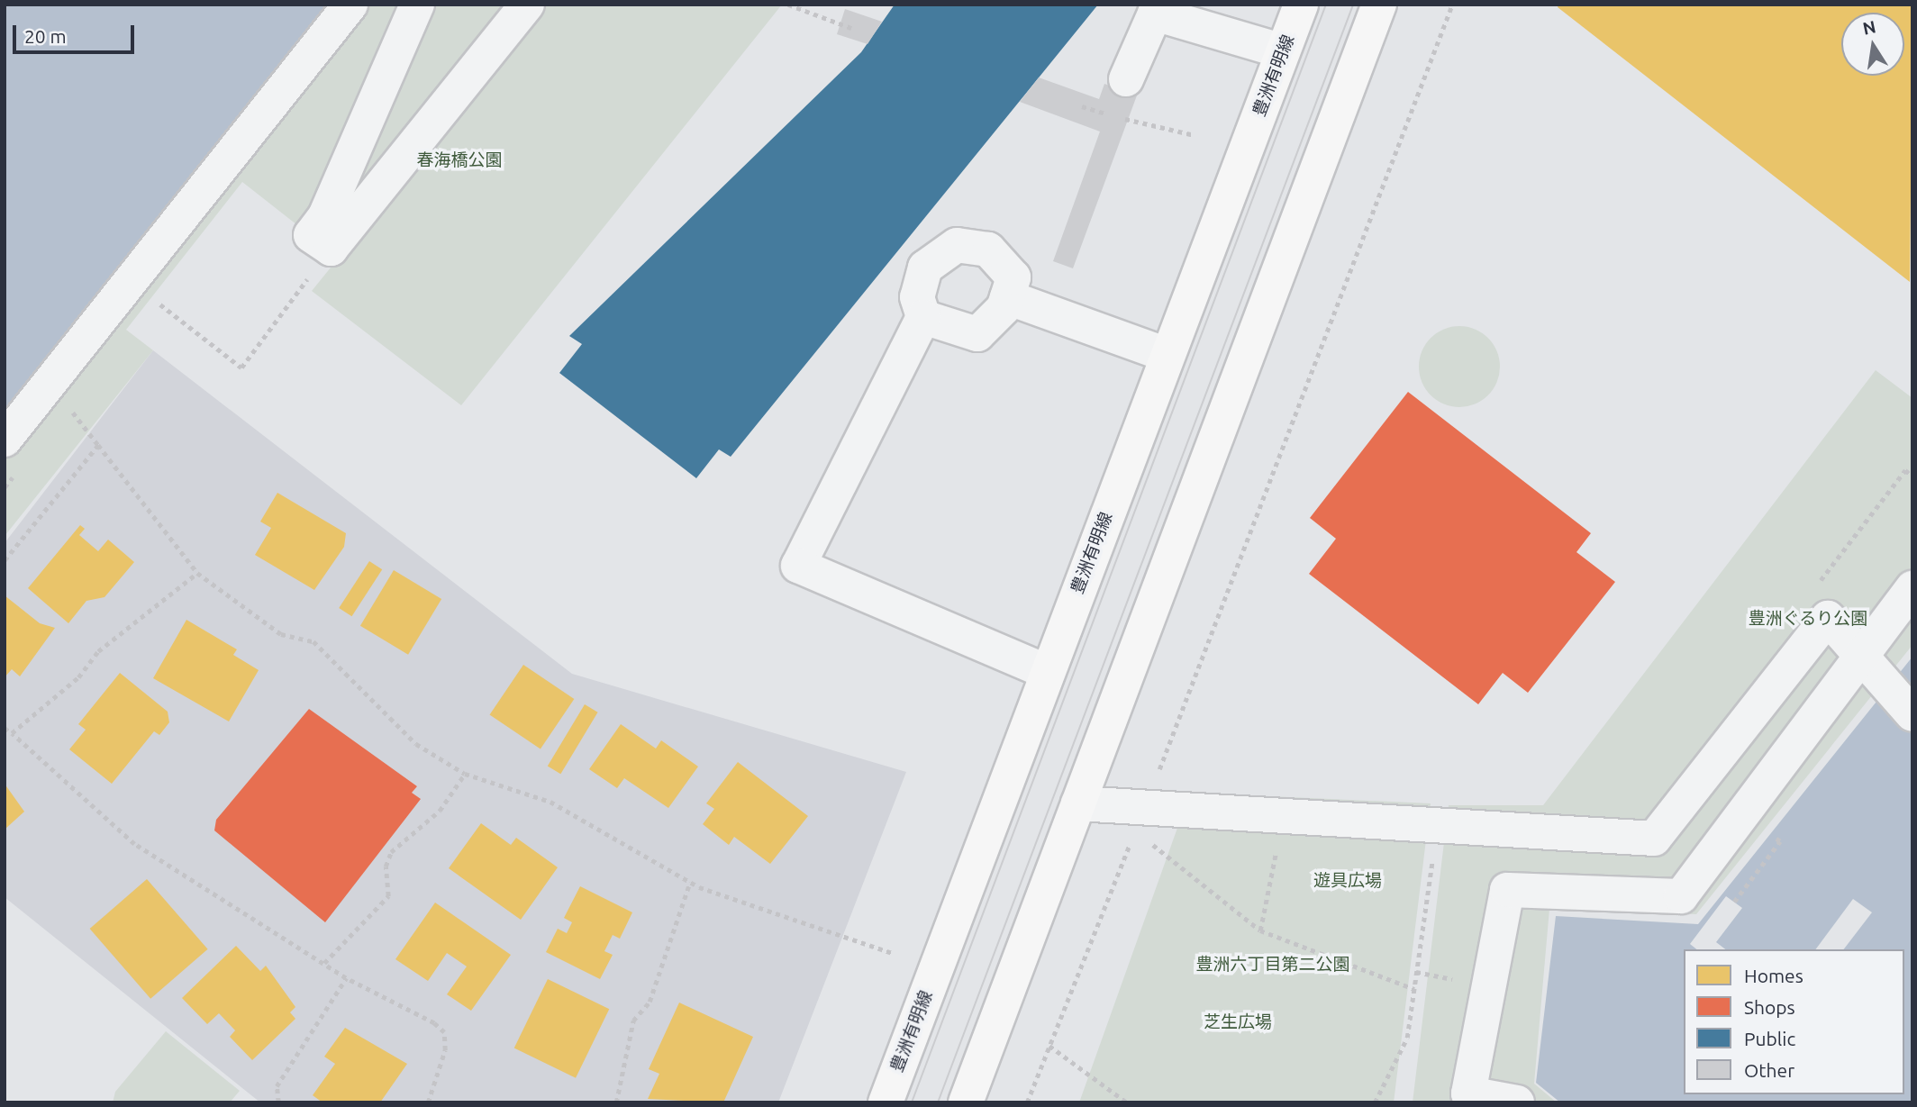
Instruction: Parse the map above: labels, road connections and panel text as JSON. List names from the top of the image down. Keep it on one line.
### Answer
{"streets":{"main road":["豊洲有明線"]},"parks":["春海橋公園","豊洲ぐるり公園","遊具広場","豊洲六丁目第二公園","芝生広場"],"legend":["Homes","Shops","Public","Other"],"scale_bar":"20 m","north":"top"}
